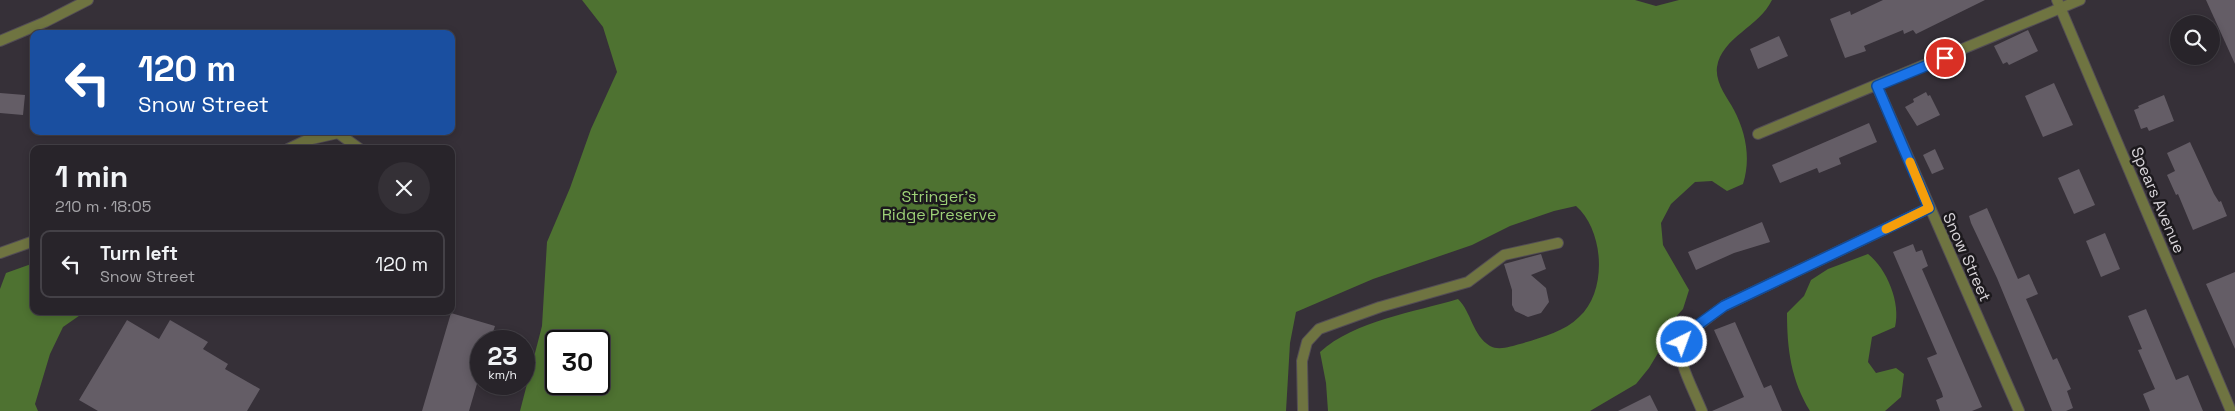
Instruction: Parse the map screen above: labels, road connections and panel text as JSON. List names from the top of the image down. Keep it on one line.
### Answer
{"streets":{"street":["Spears Avenue","Snow Street"]},"parks":["Stringer's Ridge Preserve"],"page":{"turn":["120 m","Snow Street"],"heading":["1 min","210 m · 18:05"],"list":[{"name":"Turn left","note":"Snow Street","value":"120 m"}],"speed":"23 km/h","limit":"30"}}
